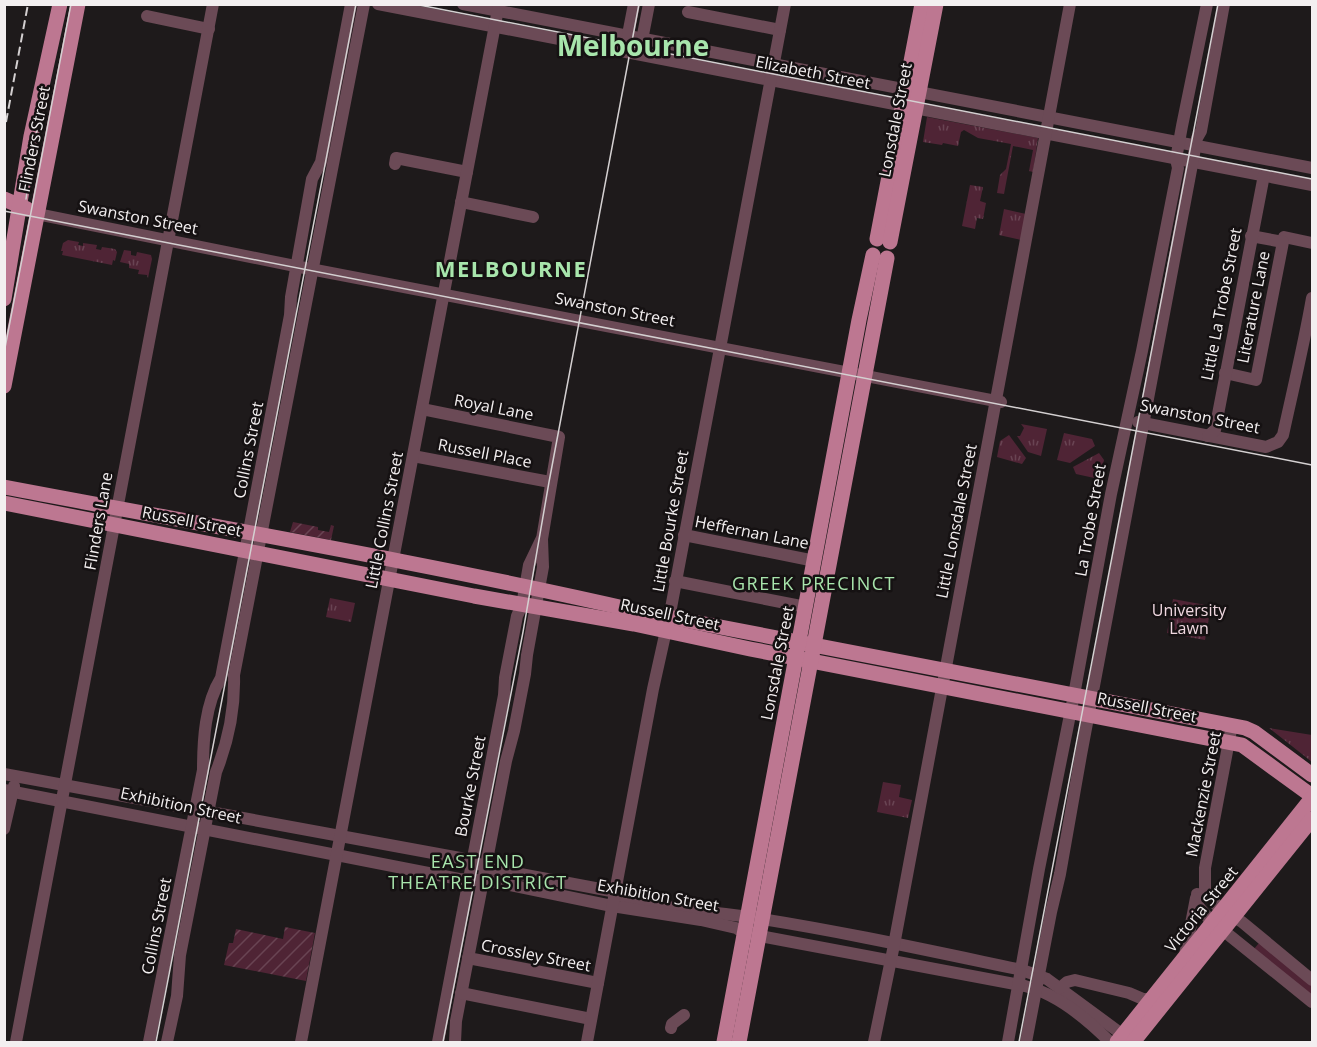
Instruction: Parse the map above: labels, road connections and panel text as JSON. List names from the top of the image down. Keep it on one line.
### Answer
{"streets":{"main road":["Lonsdale Street","Flinders Street","Swanston Street","Russell Street","Victoria Street"],"street":["Elizabeth Street","Little La Trobe Street","Literature Lane","Royal Lane","Collins Street","Russell Place","Little Collins Street","La Trobe Street","Flinders Lane","Little Bourke Street","Little Lonsdale Street","Heffernan Lane","Bourke Street","Mackenzie Street","Exhibition Street","Crossley Street"]},"crossings":[["Elizabeth Street","Lonsdale Street"],["Elizabeth Street","Little La Trobe Street"],["Elizabeth Street","Little Collins Street"],["Elizabeth Street","La Trobe Street"],["Elizabeth Street","Little Bourke Street"],["Elizabeth Street","Little Lonsdale Street"],["Lonsdale Street","Swanston Street"],["Lonsdale Street","Russell Street"],["Lonsdale Street","Heffernan Lane"],["Lonsdale Street","Exhibition Street"],["Flinders Street","Swanston Street"],["Swanston Street","Little La Trobe Street"],["Swanston Street","Collins Street"],["Swanston Street","Little Collins Street"],["Swanston Street","La Trobe Street"],["Swanston Street","Flinders Lane"],["Swanston Street","Little Bourke Street"],["Swanston Street","Little Lonsdale Street"],["Little La Trobe Street","Literature Lane"],["Royal Lane","Little Collins Street"],["Royal Lane","Bourke Street"],["Collins Street","Russell Street"],["Collins Street","Exhibition Street"],["Russell Place","Little Collins Street"],["Russell Place","Bourke Street"],["Little Collins Street","Russell Street"],["Little Collins Street","Exhibition Street"],["La Trobe Street","Russell Street"],["La Trobe Street","Exhibition Street"],["Flinders Lane","Russell Street"],["Flinders Lane","Exhibition Street"],["Russell Street","Little Bourke Street"],["Russell Street","Little Lonsdale Street"],["Russell Street","Bourke Street"],["Russell Street","Mackenzie Street"],["Russell Street","Victoria Street"],["Little Bourke Street","Heffernan Lane"],["Little Bourke Street","Exhibition Street"],["Little Bourke Street","Crossley Street"],["Little Lonsdale Street","Exhibition Street"],["Bourke Street","Exhibition Street"],["Bourke Street","Crossley Street"],["Mackenzie Street","Victoria Street"],["Exhibition Street","Victoria Street"]],"districts":["Melbourne","MELBOURNE","GREEK PRECINCT","EAST END THEATRE DISTRICT"],"parks":["University Lawn"]}
